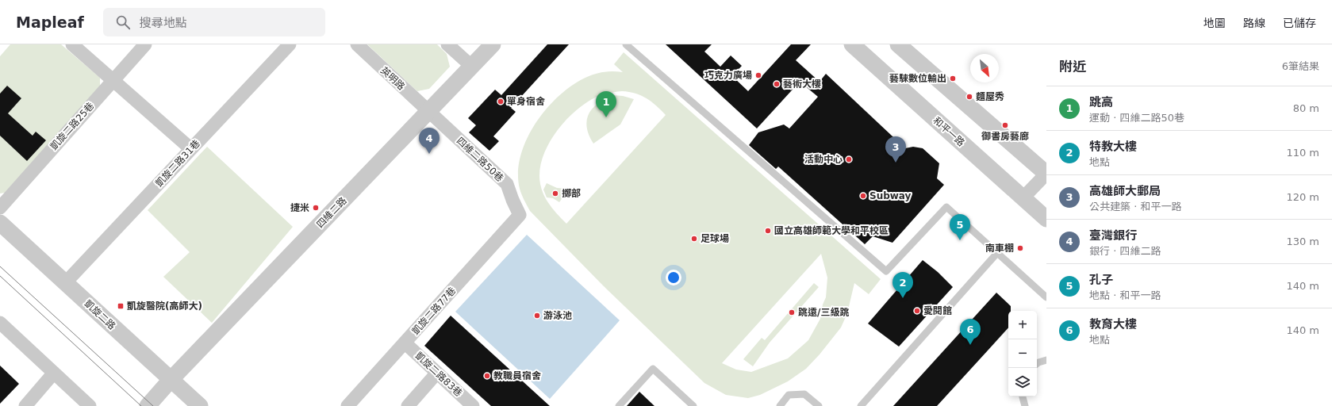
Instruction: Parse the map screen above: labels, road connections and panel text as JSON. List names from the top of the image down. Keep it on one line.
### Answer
{"streets":{"street":["英明路","凱旋二路25巷","和平一路","四維二路50巷","凱旋二路31巷","四維二路","凱旋二路77巷","凱旋二路","凱旋二路83巷"]},"crossings":[["英明路","四維二路50巷"],["英明路","四維二路"],["四維二路50巷","四維二路"],["四維二路50巷","凱旋二路77巷"],["凱旋二路31巷","凱旋二路"],["四維二路","凱旋二路"],["凱旋二路77巷","凱旋二路83巷"]],"places":{"other":["巧克力廣場","藝騋數位輸出","藝術大樓","麵屋秀","單身宿舍","御書房藝廊","活動中心","擲部","Subway","捷米","國立高雄師範大學和平校區","足球場","南車棚","愛閱館","跳遠/三級跳","游泳池","教職員宿舍"],"transit":["凱旋醫院(高師大)"]},"north":"bottom right","page":{"header":"Mapleaf","search":"搜尋地點","nav":["地圖","路線","已儲存"],"heading":["附近","6筆結果"],"list":[{"mark":"1","name":"跳高","note":"運動 · 四維二路50巷","value":"80 m"},{"mark":"2","name":"特教大樓","note":"地點","value":"110 m"},{"mark":"3","name":"高雄師大郵局","note":"公共建築 · 和平一路","value":"120 m"},{"mark":"4","name":"臺灣銀行","note":"銀行 · 四維二路","value":"130 m"},{"mark":"5","name":"孔子","note":"地點 · 和平一路","value":"140 m"},{"mark":"6","name":"教育大樓","note":"地點","value":"140 m"}],"pins":["1","4","3","5","2","6"],"map_buttons":["+","−"]}}
